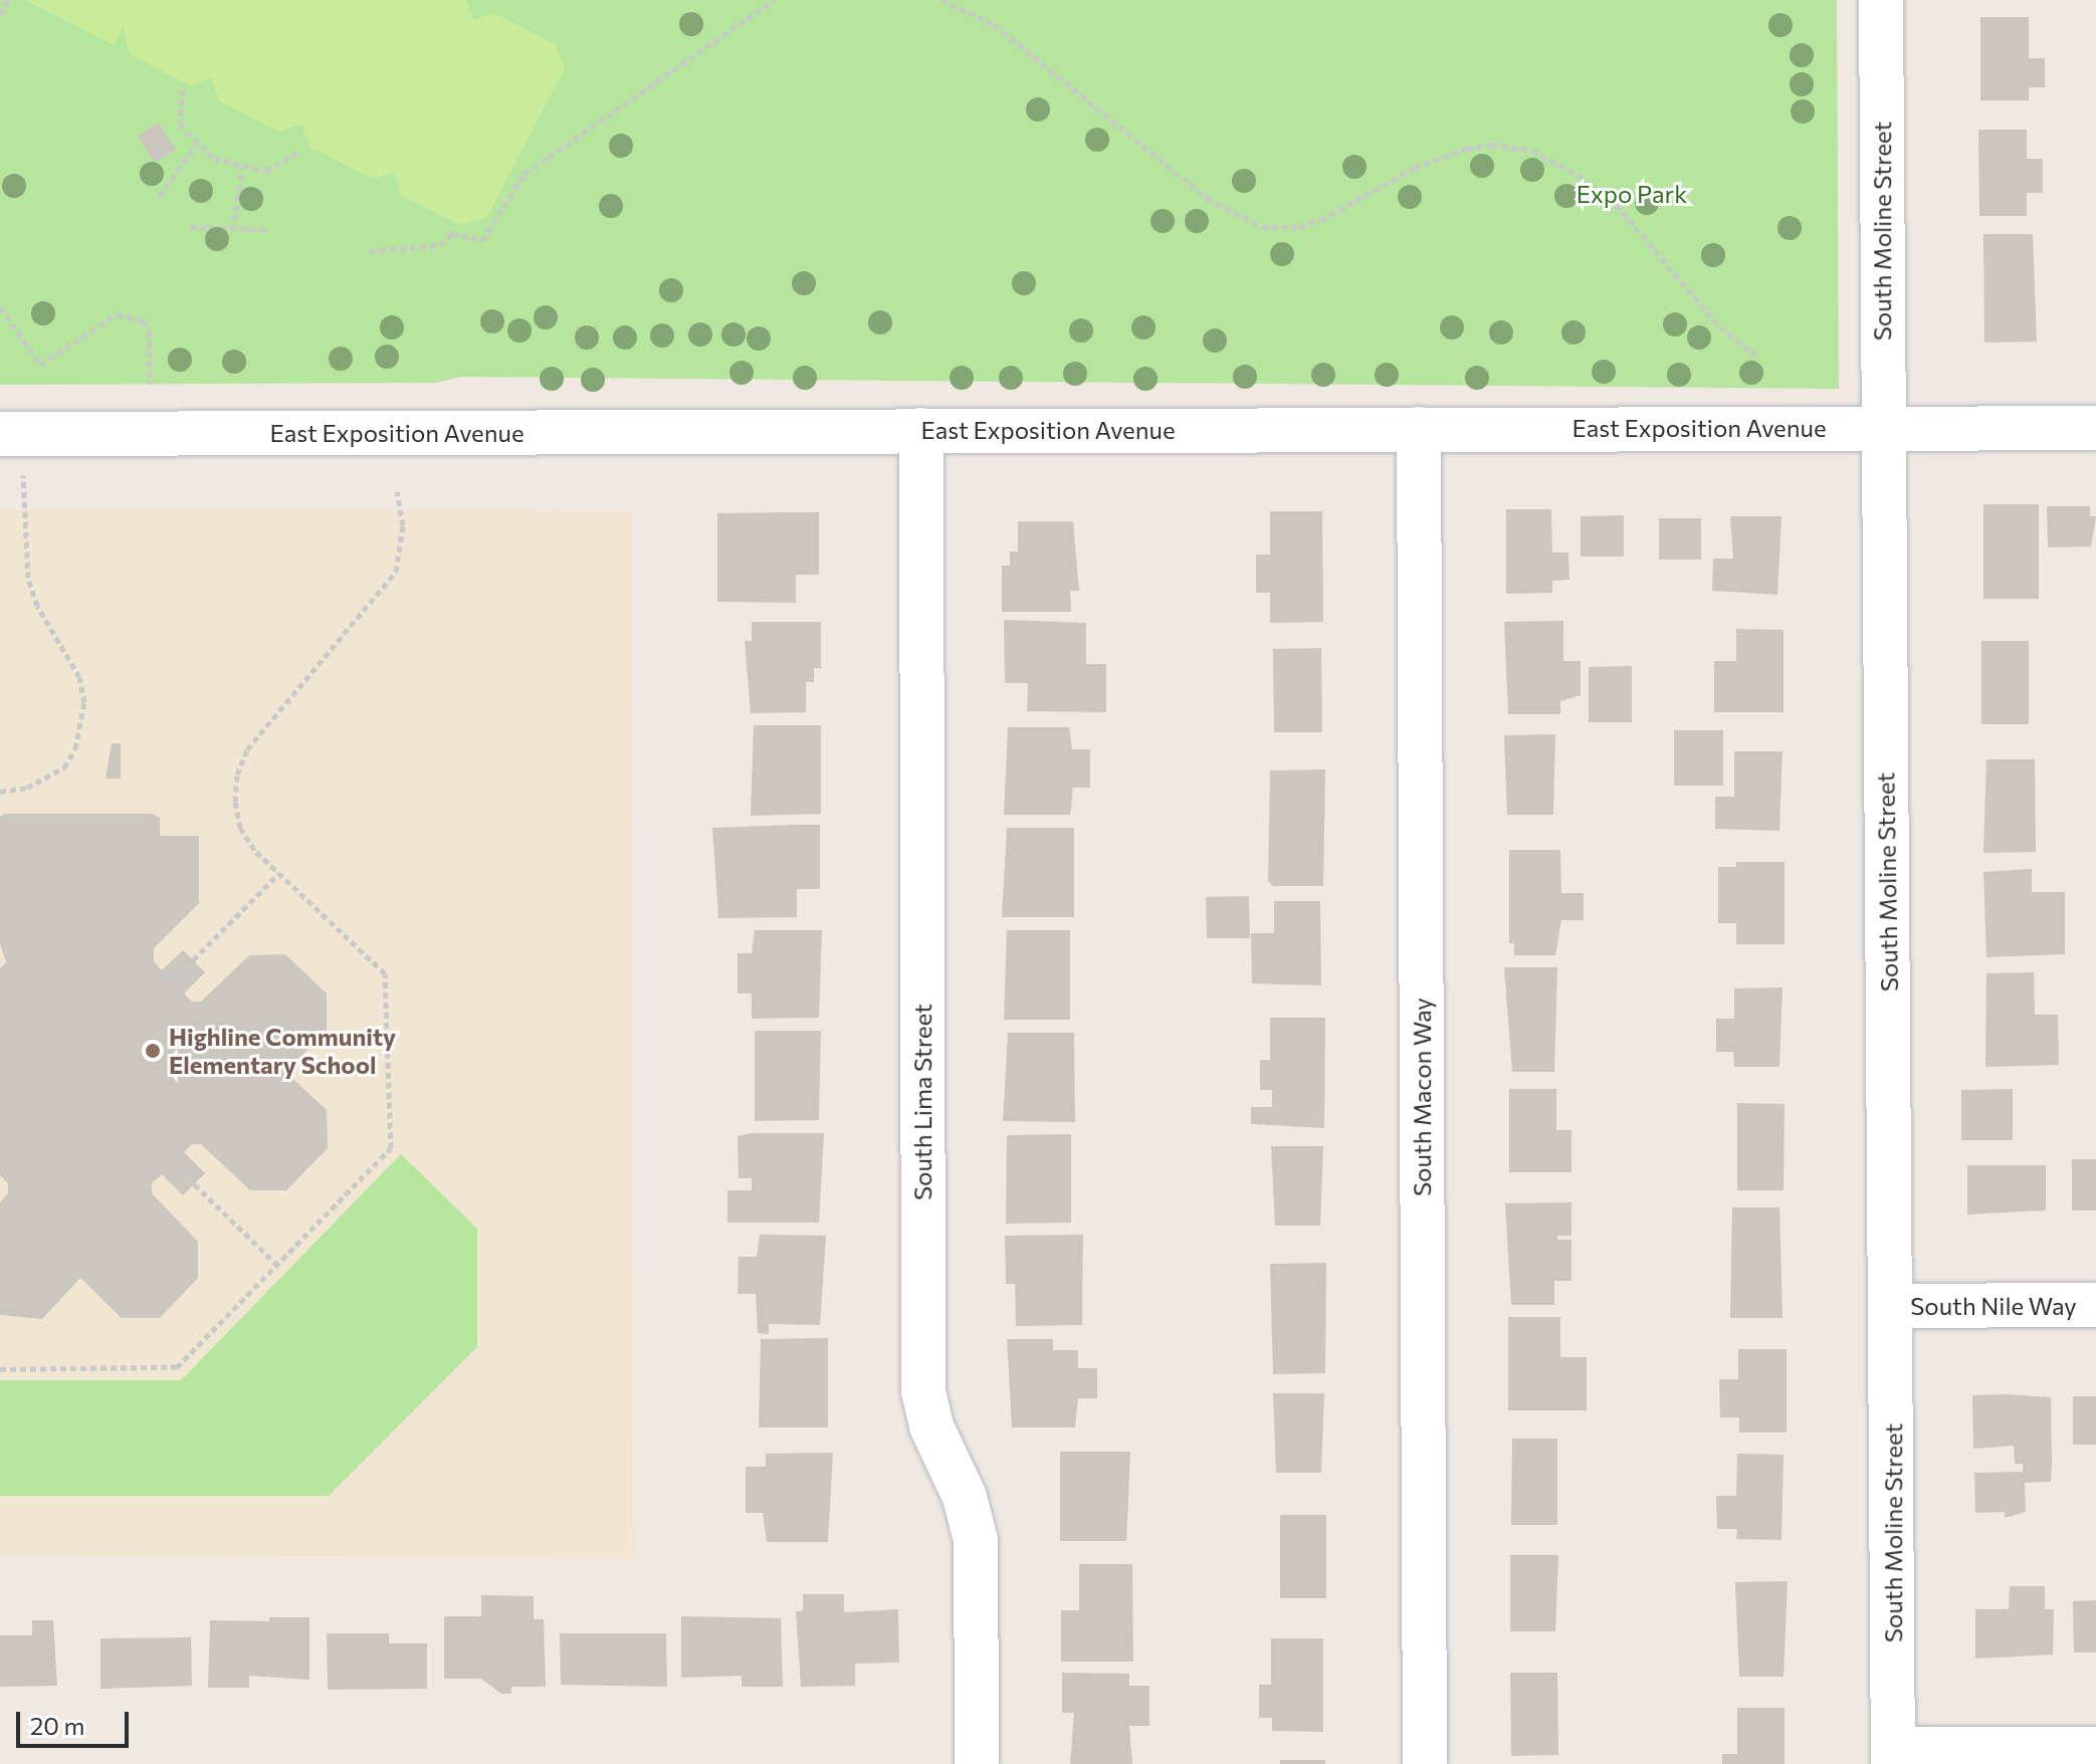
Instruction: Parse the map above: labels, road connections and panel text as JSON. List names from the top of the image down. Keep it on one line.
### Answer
{"streets":{"street":["South Moline Street","East Exposition Avenue","South Macon Way","South Lima Street","South Nile Way"]},"crossings":[["South Moline Street","East Exposition Avenue"],["South Moline Street","South Nile Way"],["East Exposition Avenue","South Macon Way"],["East Exposition Avenue","South Lima Street"]],"parks":["Expo Park"],"places":["Highline Community Elementary School"],"scale_bar":"20 m"}
